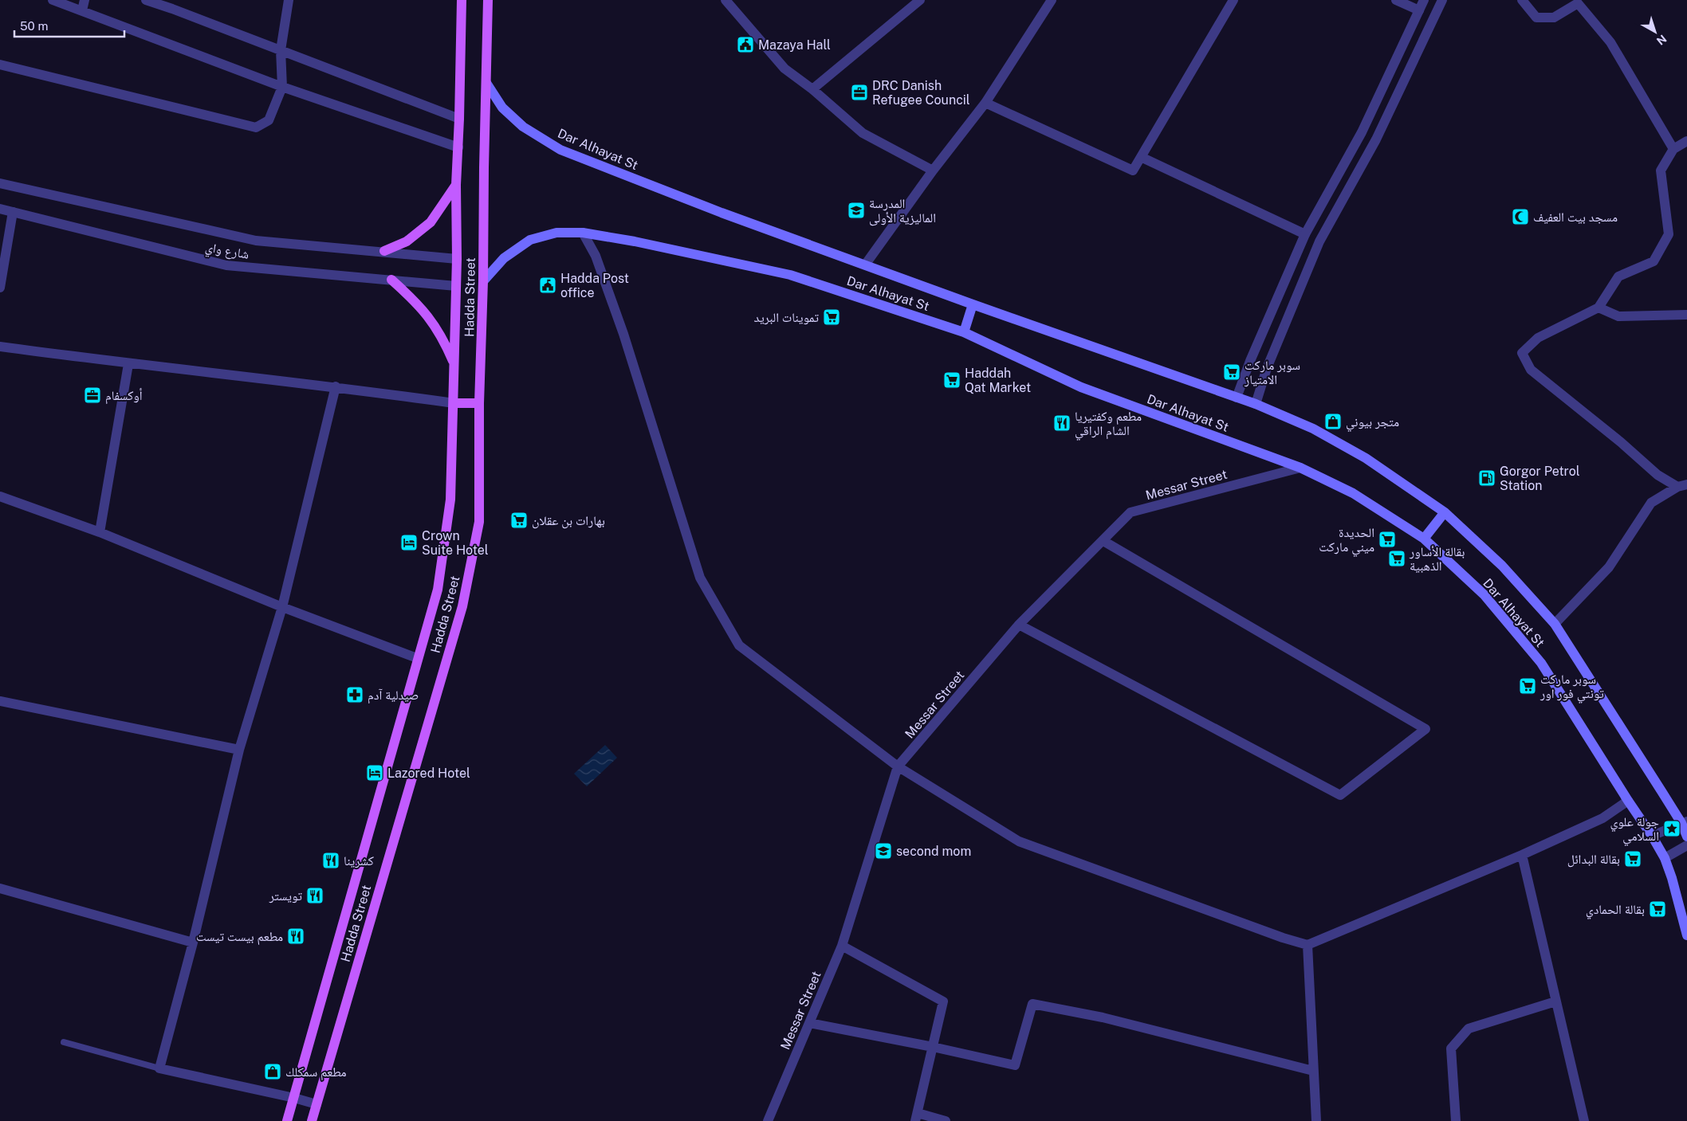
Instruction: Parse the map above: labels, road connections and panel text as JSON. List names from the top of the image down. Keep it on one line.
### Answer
{"streets":{"main road":["Dar Alhayat St","Hadda Street"],"street":["شارع واي","Messar Street"]},"crossings":[["Dar Alhayat St","Hadda Street"],["Dar Alhayat St","Messar Street"],["شارع واي","Hadda Street"]],"places":{"public building":["Mazaya Hall","Hadda Post office"],"office":["DRC Danish Refugee Council","أوكسفام"],"school or university":["المدرسة الماليزية الأولى","second mom"],"mosque":["مسجد بيت العفيف"],"supermarket":["تموينات البريد","سوبر ماركت الامتياز","Haddah Qat Market","بهارات بن عقلان","الحديدة ميني ماركت","بقالة الأساور الذهبية","سوبر ماركت تونتي فور اور","بقالة البدائل","بقالة الحمادي"],"shop":["متجر بيوني","مطعم سمكلك"],"restaurant":["مطعم وكفتيريا الشام الراقي","كشرينا","تويستر","مطعم بيست تيست"],"fuel station":["Gorgor Petrol Station"],"hotel":["Crown Suite Hotel","Lazored Hotel"],"pharmacy":["صيدلية آدم"],"place":["جولة علوي السلامي"]},"scale_bar":"50 m","north":"bottom right"}
